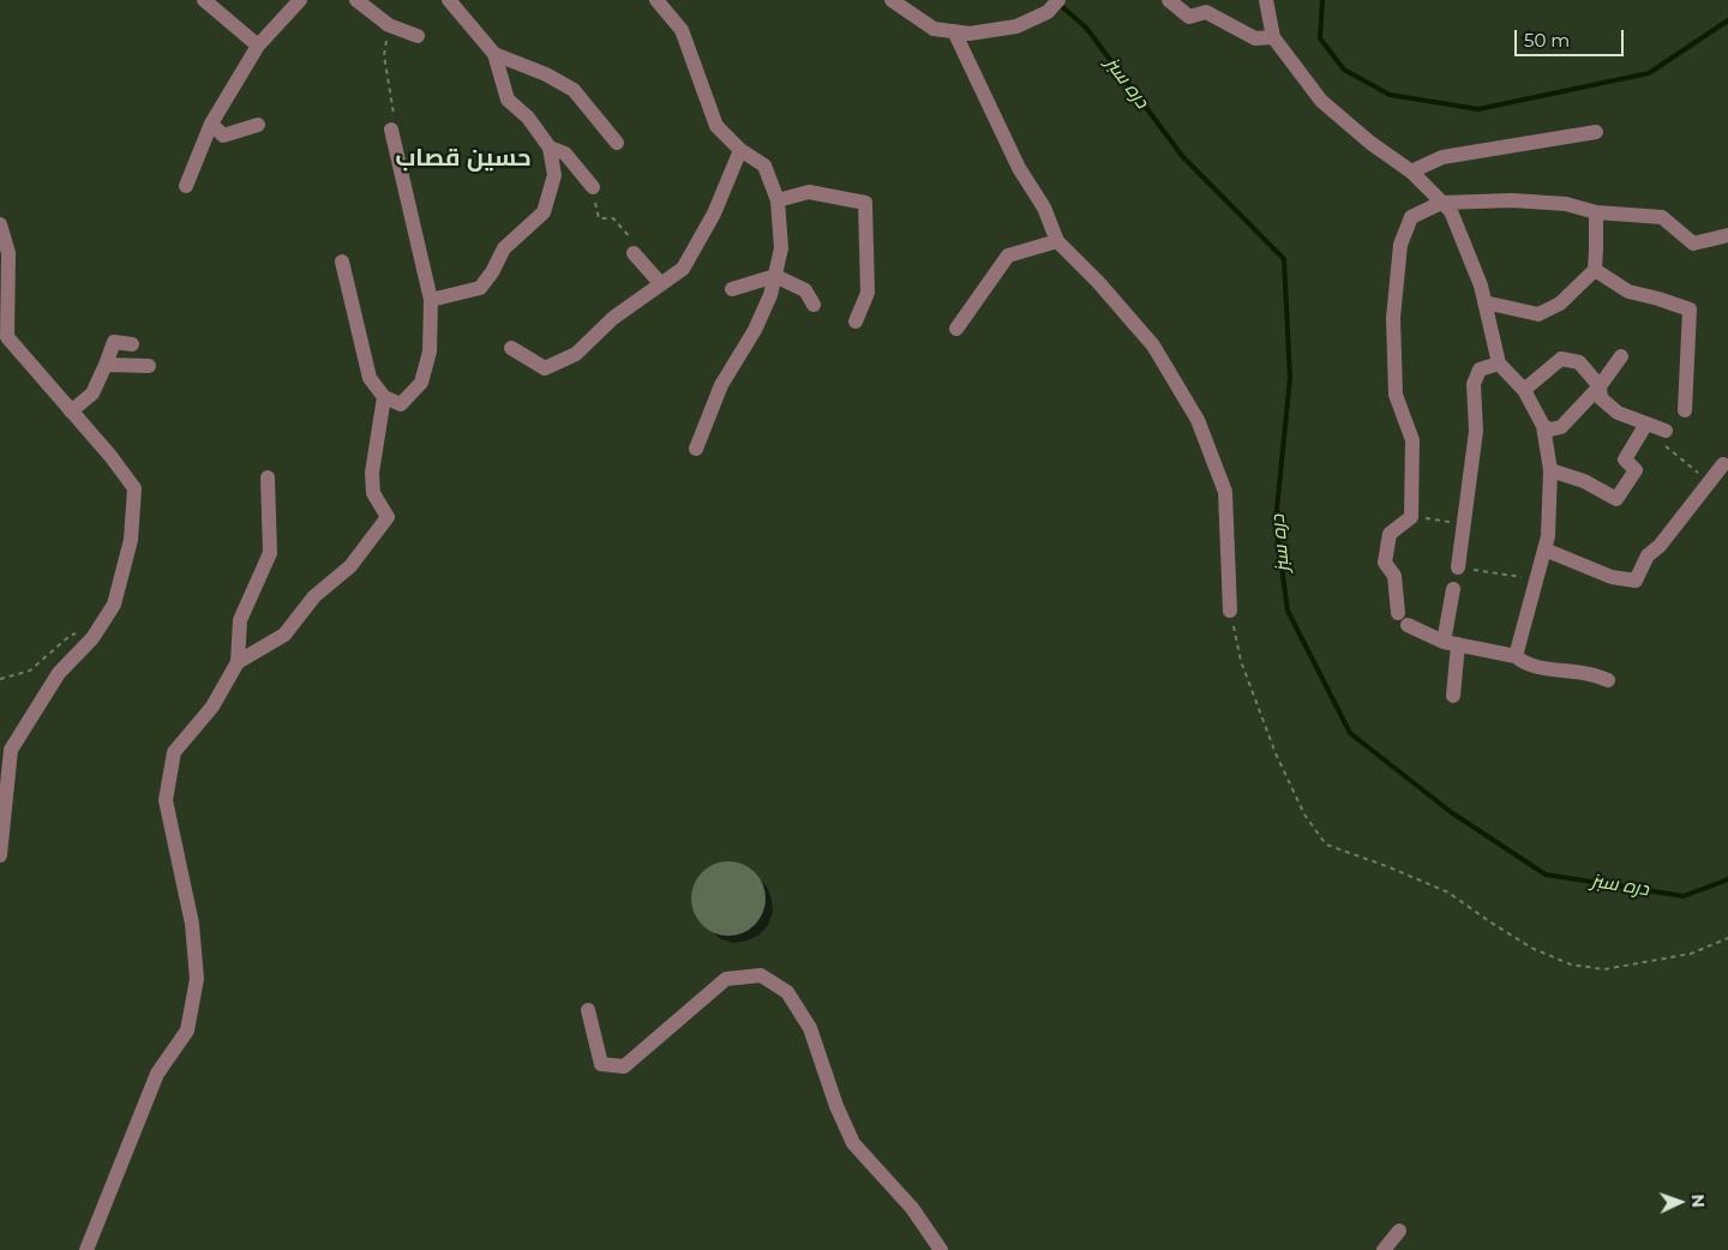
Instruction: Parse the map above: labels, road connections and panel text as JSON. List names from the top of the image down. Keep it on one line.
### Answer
{"districts":["حسین قصاب"],"water":["دره سبز"],"scale_bar":"50 m","north":"right"}
